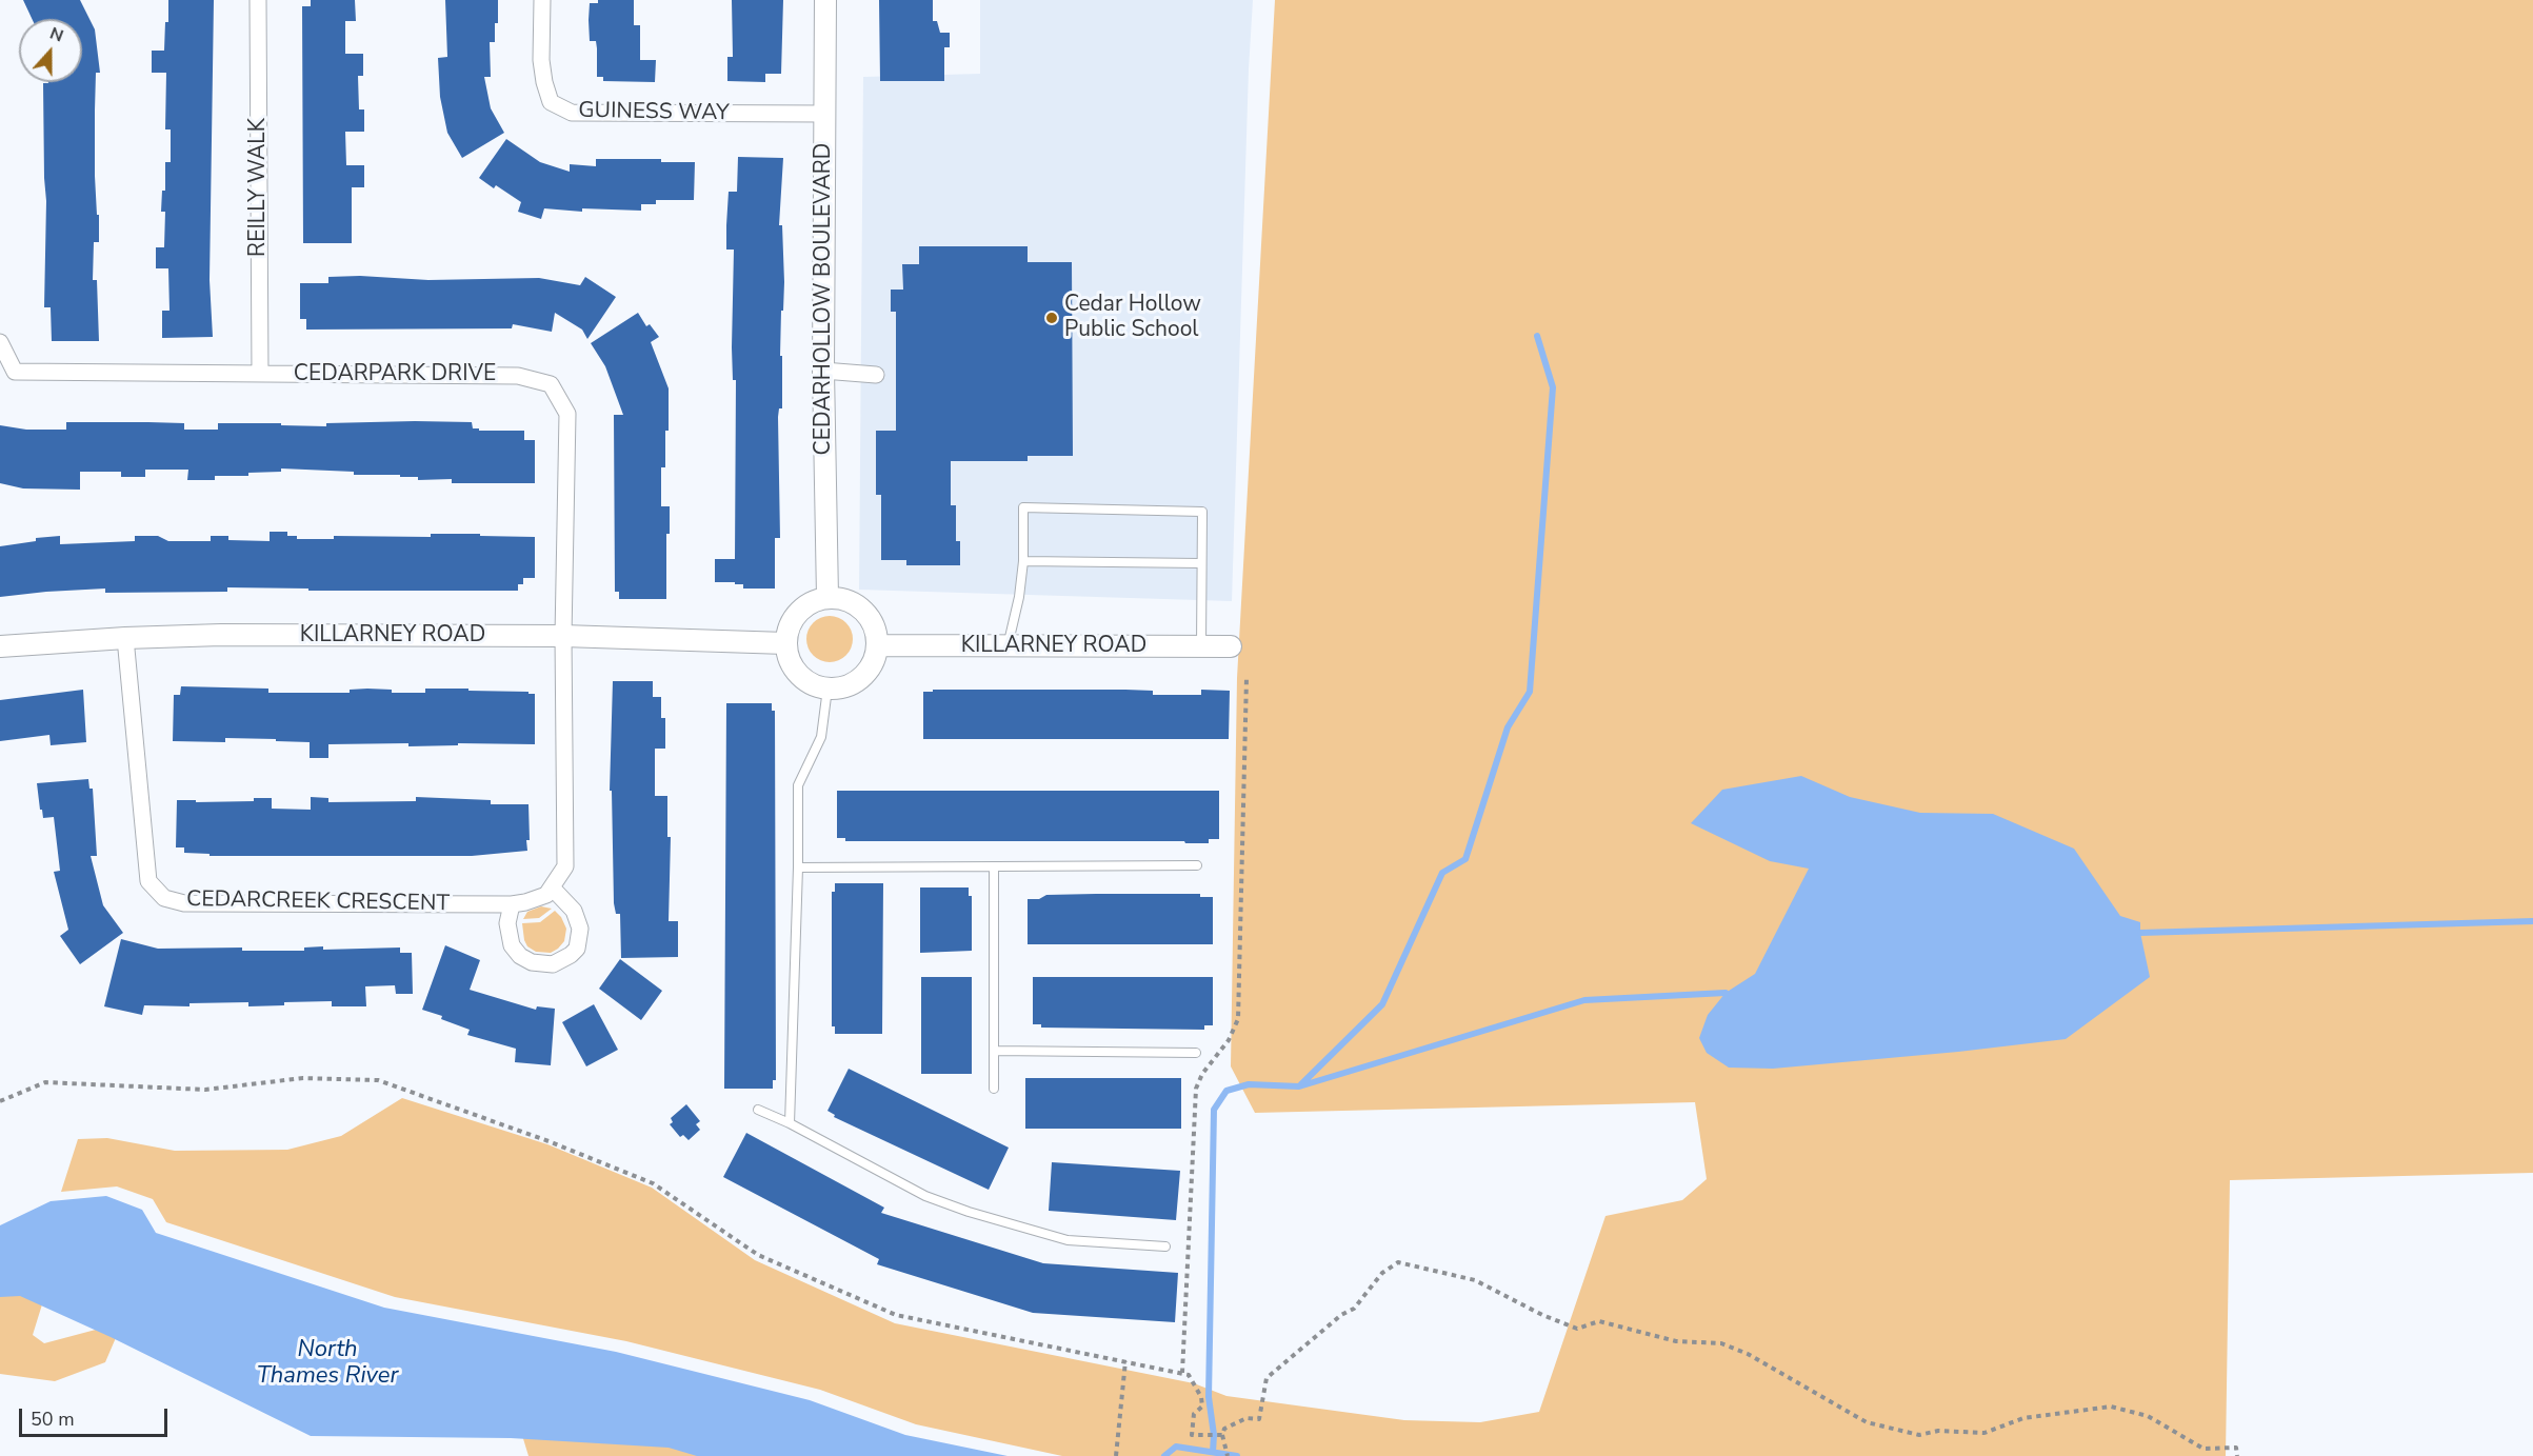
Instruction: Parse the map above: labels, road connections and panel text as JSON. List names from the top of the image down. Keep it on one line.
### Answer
{"streets":{"street":["GUINESS WAY","REILLY WALK","CEDARHOLLOW BOULEVARD","CEDARPARK DRIVE","KILLARNEY ROAD","CEDARCREEK CRESCENT"]},"crossings":[["GUINESS WAY","CEDARHOLLOW BOULEVARD"],["REILLY WALK","CEDARPARK DRIVE"],["CEDARHOLLOW BOULEVARD","KILLARNEY ROAD"],["CEDARPARK DRIVE","KILLARNEY ROAD"],["KILLARNEY ROAD","CEDARCREEK CRESCENT"]],"water":["North Thames River"],"places":["Cedar Hollow Public School"],"scale_bar":"50 m","north":"top"}
